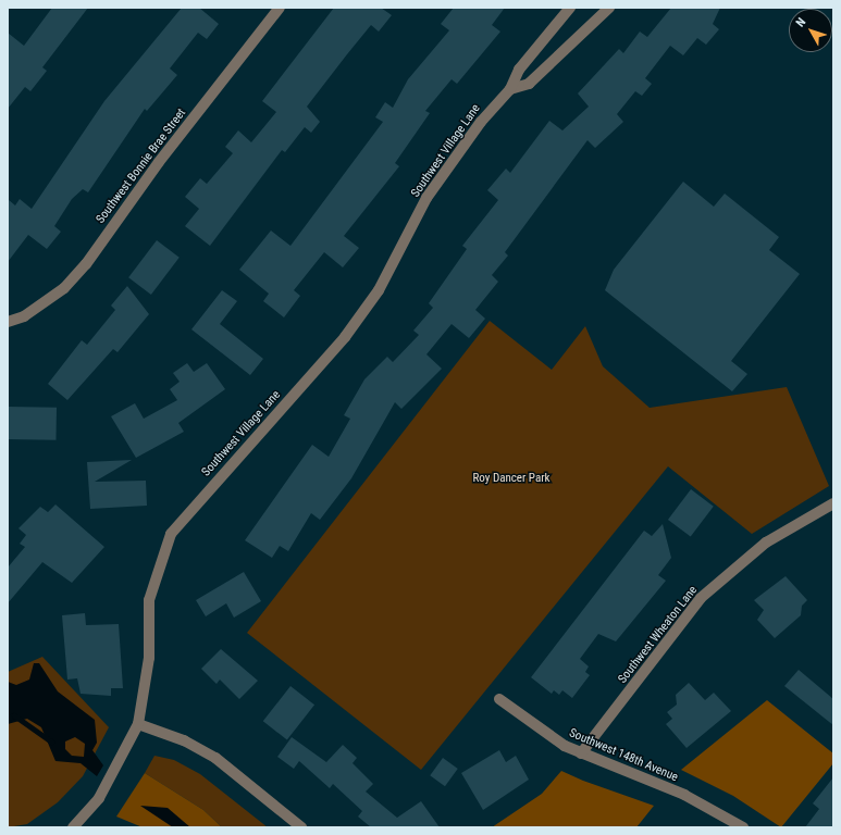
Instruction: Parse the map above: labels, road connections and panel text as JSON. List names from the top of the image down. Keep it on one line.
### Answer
{"streets":{"street":["Southwest Village Lane","Southwest Bonnie Brae Street","Southwest Wheaton Lane","Southwest 148th Avenue"]},"crossings":[["Southwest Wheaton Lane","Southwest 148th Avenue"]],"parks":["Roy Dancer Park"],"north":"top left"}
